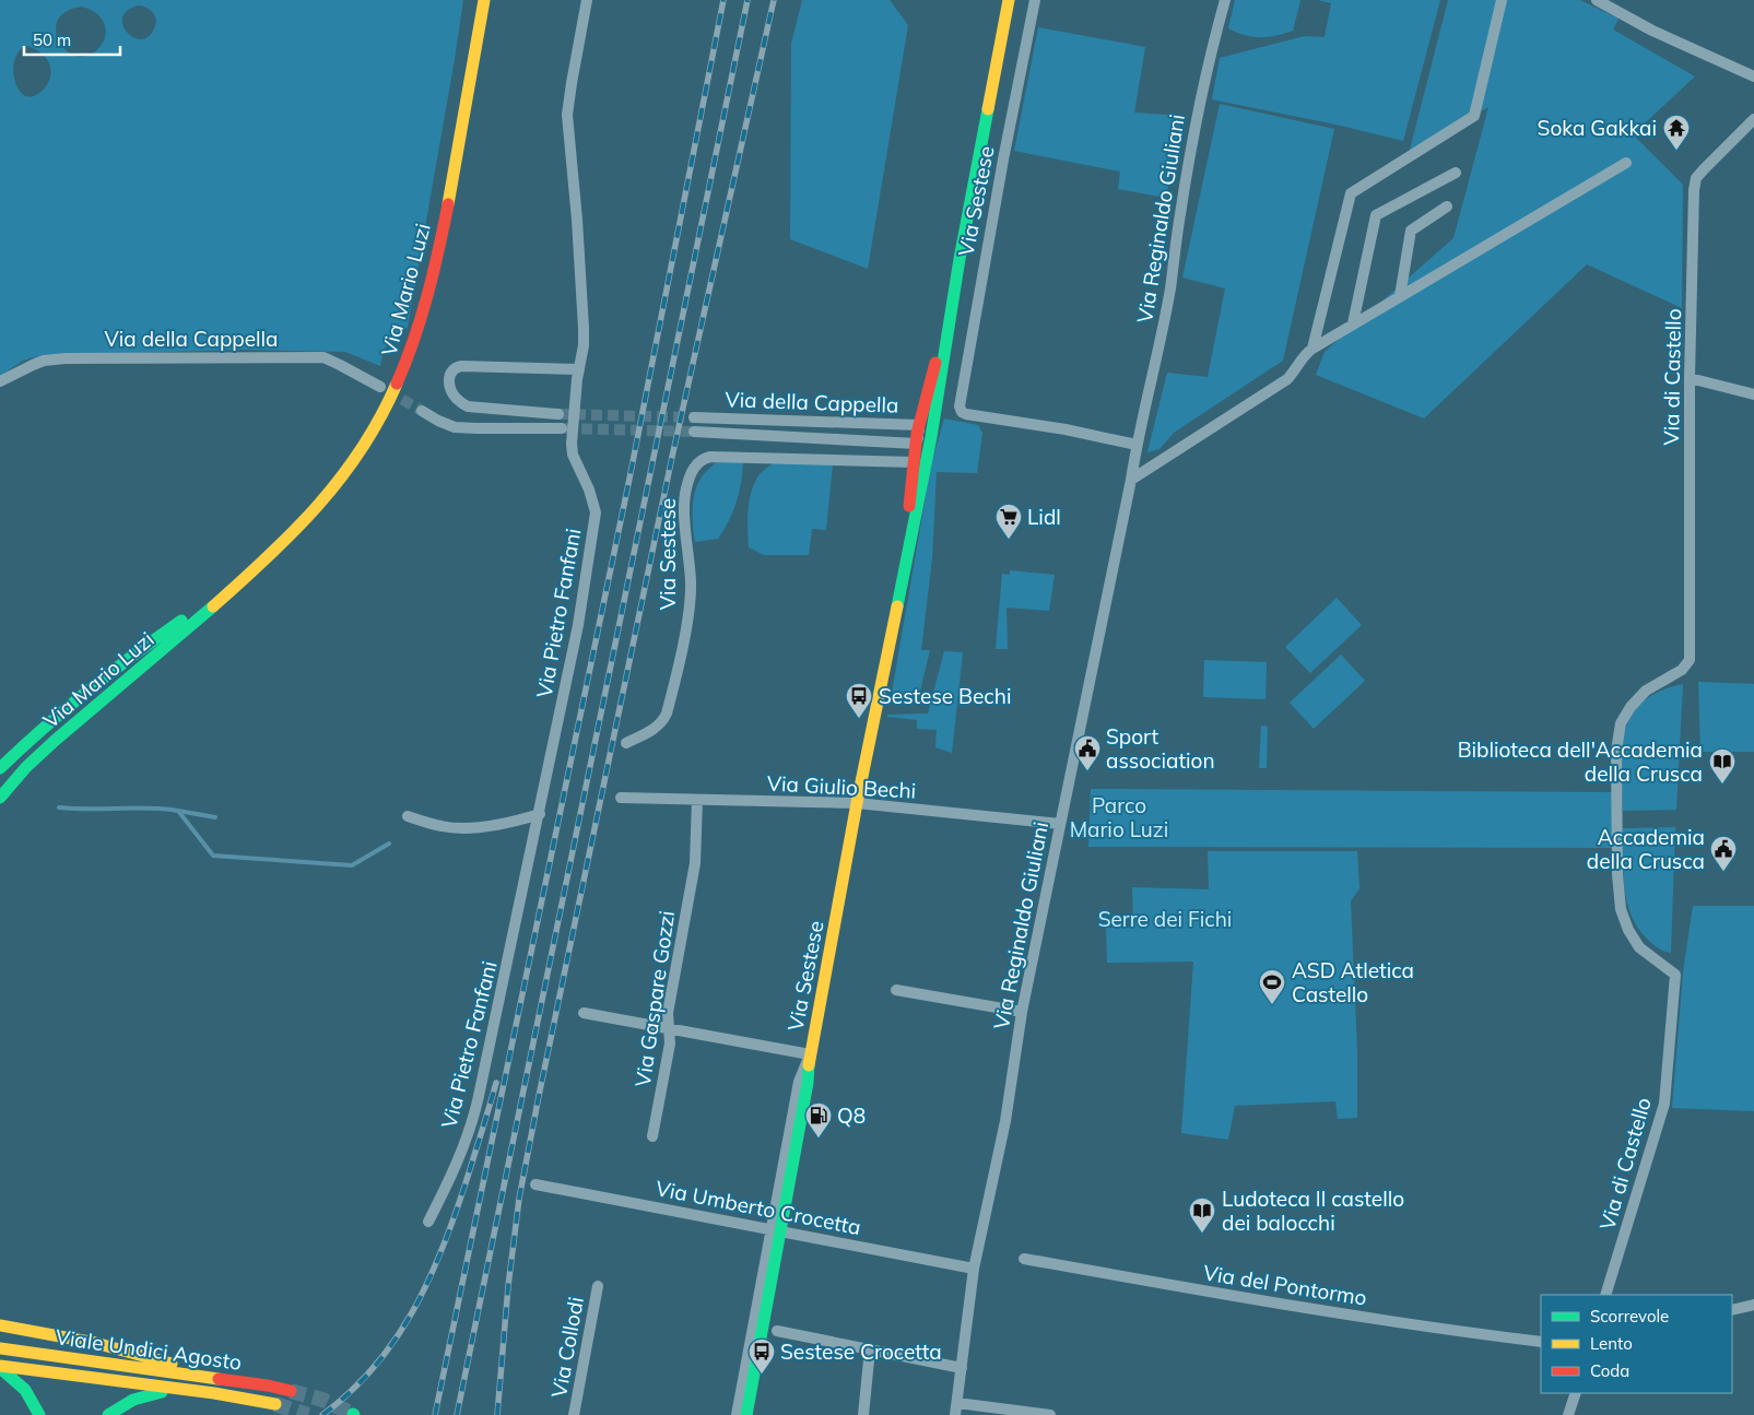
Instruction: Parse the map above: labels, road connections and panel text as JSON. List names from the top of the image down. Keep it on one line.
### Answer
{"streets":{"main road":["Via Sestese","Via Mario Luzi","Viale Undici Agosto"],"street":["Via Reginaldo Giuliani","Via della Cappella","Via di Castello","Via Pietro Fanfani","Via Giulio Bechi","Via Gaspare Gozzi","Via Umberto Crocetta","Via del Pontormo","Via Collodi"]},"crossings":[["Via Sestese","Via Reginaldo Giuliani"],["Via Sestese","Via della Cappella"],["Via Sestese","Via Giulio Bechi"],["Via Sestese","Via Umberto Crocetta"],["Via Reginaldo Giuliani","Via Giulio Bechi"],["Via Reginaldo Giuliani","Via Umberto Crocetta"],["Via Giulio Bechi","Via Gaspare Gozzi"]],"parks":["Parco Mario Luzi","Serre dei Fichi"],"places":{"temple":["Soka Gakkai"],"supermarket":["Lidl"],"bus stop":["Sestese Bechi","Sestese Crocetta"],"public building":["Sport association","Accademia della Crusca"],"library":["Biblioteca dell'Accademia della Crusca","Ludoteca Il castello dei balocchi"],"sports":["ASD Atletica Castello"],"fuel station":["Q8"]},"legend":["Scorrevole","Lento","Coda"],"scale_bar":"50 m"}
